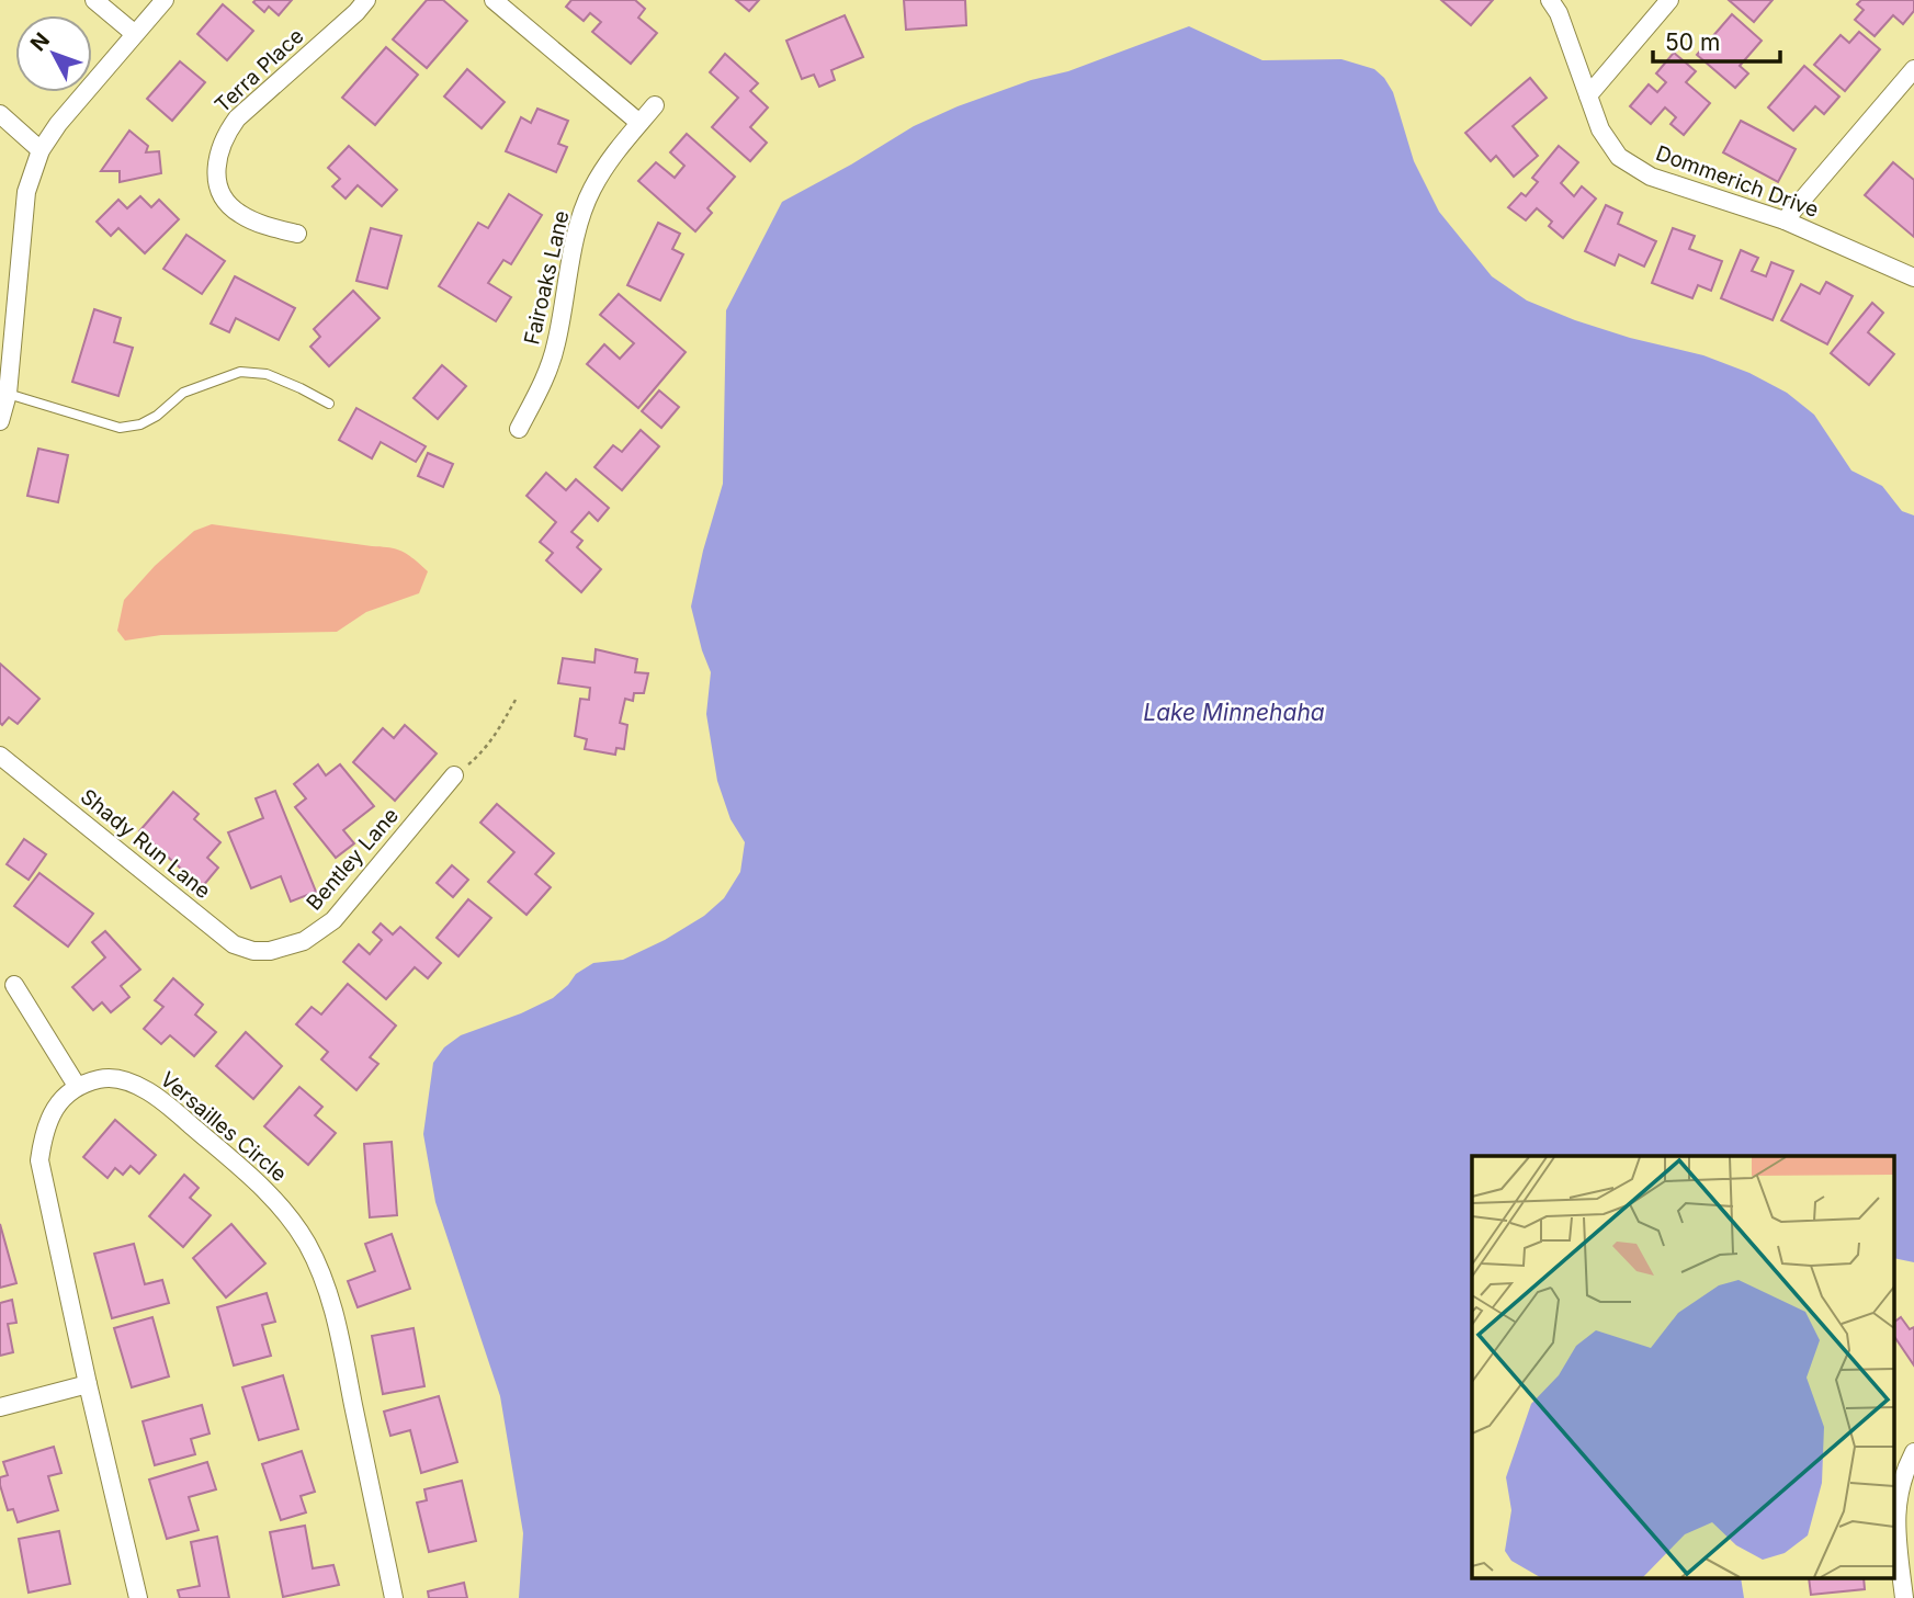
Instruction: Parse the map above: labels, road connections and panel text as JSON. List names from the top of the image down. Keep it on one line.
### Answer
{"streets":{"street":["Terra Place","Dommerich Drive","Fairoaks Lane","Shady Run Lane","Bentley Lane","Versailles Circle"]},"crossings":[["Shady Run Lane","Bentley Lane"]],"water":["Lake Minnehaha"],"scale_bar":"50 m","north":"top left"}
